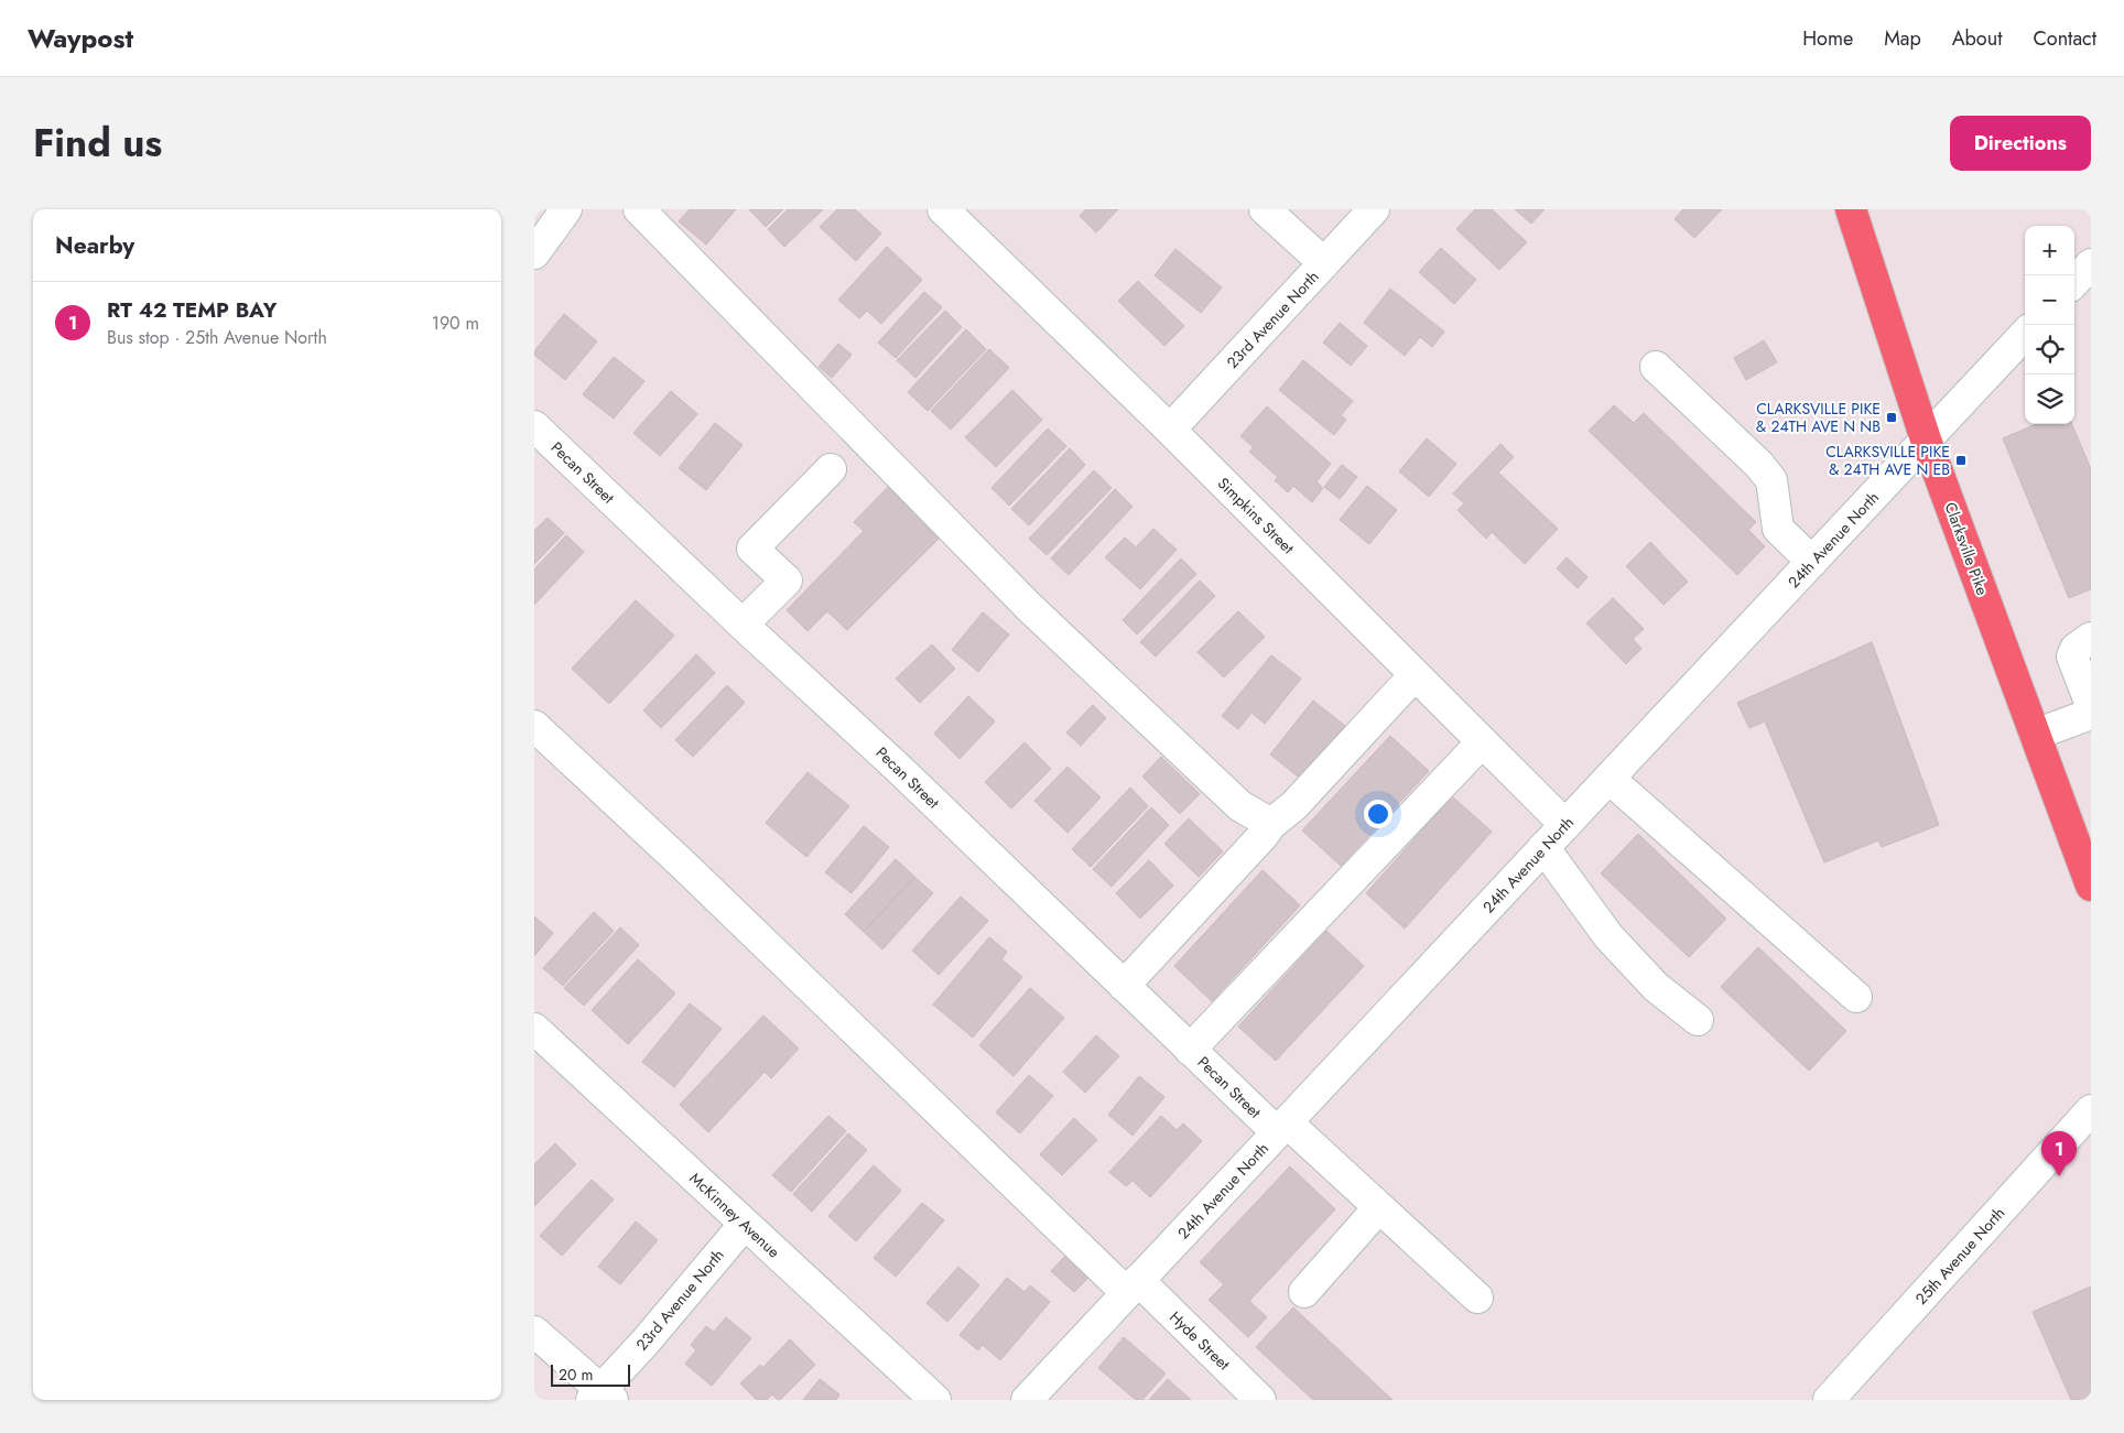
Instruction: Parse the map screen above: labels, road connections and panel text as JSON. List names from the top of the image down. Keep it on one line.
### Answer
{"streets":{"main road":["Clarksville Pike"],"street":["23rd Avenue North","Pecan Street","Simpkins Street","24th Avenue North","McKinney Avenue","25th Avenue North","Hyde Street"]},"crossings":[["23rd Avenue North","Simpkins Street"],["23rd Avenue North","McKinney Avenue"],["Pecan Street","24th Avenue North"],["Simpkins Street","24th Avenue North"],["24th Avenue North","Clarksville Pike"],["24th Avenue North","Hyde Street"]],"places":{"transit":["CLARKSVILLE PIKE & 24TH AVE N NB","CLARKSVILLE PIKE & 24TH AVE N EB"]},"scale_bar":"20 m","page":{"header":"Waypost","nav":["Home","Map","About","Contact"],"title":"Find us","buttons":"Directions","heading":"Nearby","map_buttons":["+","−"],"list":[{"mark":"1","name":"RT 42 TEMP BAY","note":"Bus stop · 25th Avenue North","value":"190 m"}],"pins":"1","scale":"20 m"}}
